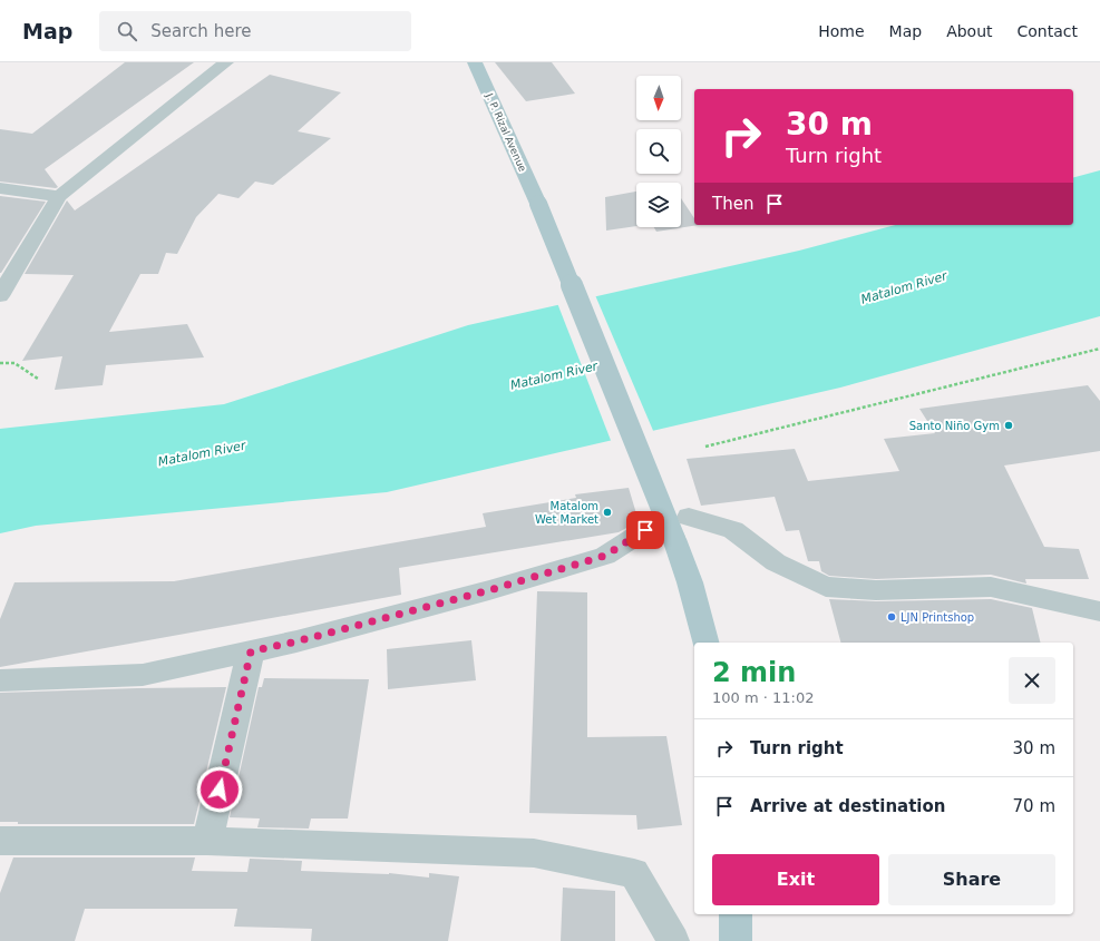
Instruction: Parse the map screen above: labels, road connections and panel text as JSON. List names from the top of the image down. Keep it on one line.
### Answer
{"streets":{"main road":["J. P. Rizal Avenue"]},"water":["Matalom River"],"places":["Santo Niño Gym","Matalom Wet Market","LJN Printshop"],"north":"bottom","page":{"header":"Map","search":"Search here","nav":["Home","Map","About","Contact"],"turn":["30 m","Turn right"],"then":"Then","heading":["2 min","100 m · 11:02"],"list":[{"name":"Turn right","value":"30 m"},{"name":"Arrive at destination","value":"70 m"}],"buttons":["Exit","Share"]}}
